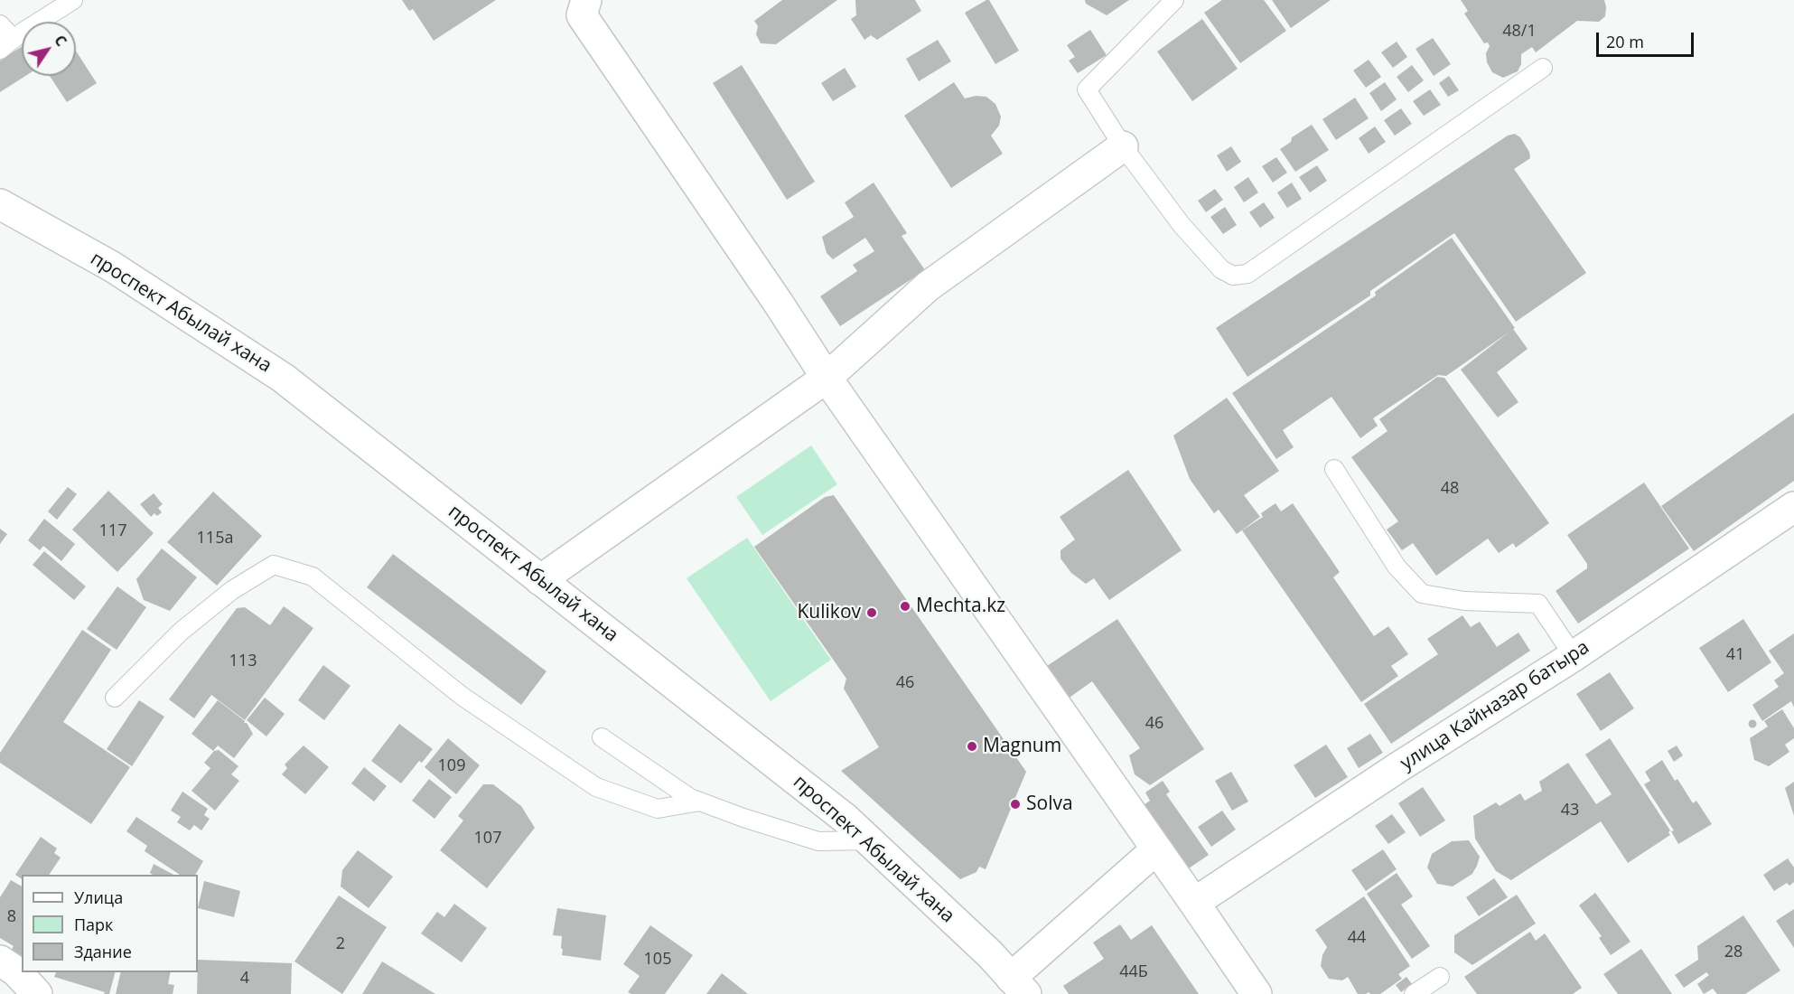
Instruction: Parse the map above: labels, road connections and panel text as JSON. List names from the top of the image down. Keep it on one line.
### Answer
{"streets":{"street":["проспект Абылай хана","улица Кайназар батыра"]},"places":["Mechta.kz","Kulikov","Magnum","Solva"],"house_numbers":["48/1","48","117","115а","41","113","46","46","109","43","107","8","44","2","28","105","44Б","4"],"legend":["Улица","Парк","Здание"],"scale_bar":"20 m","north":"top right"}
